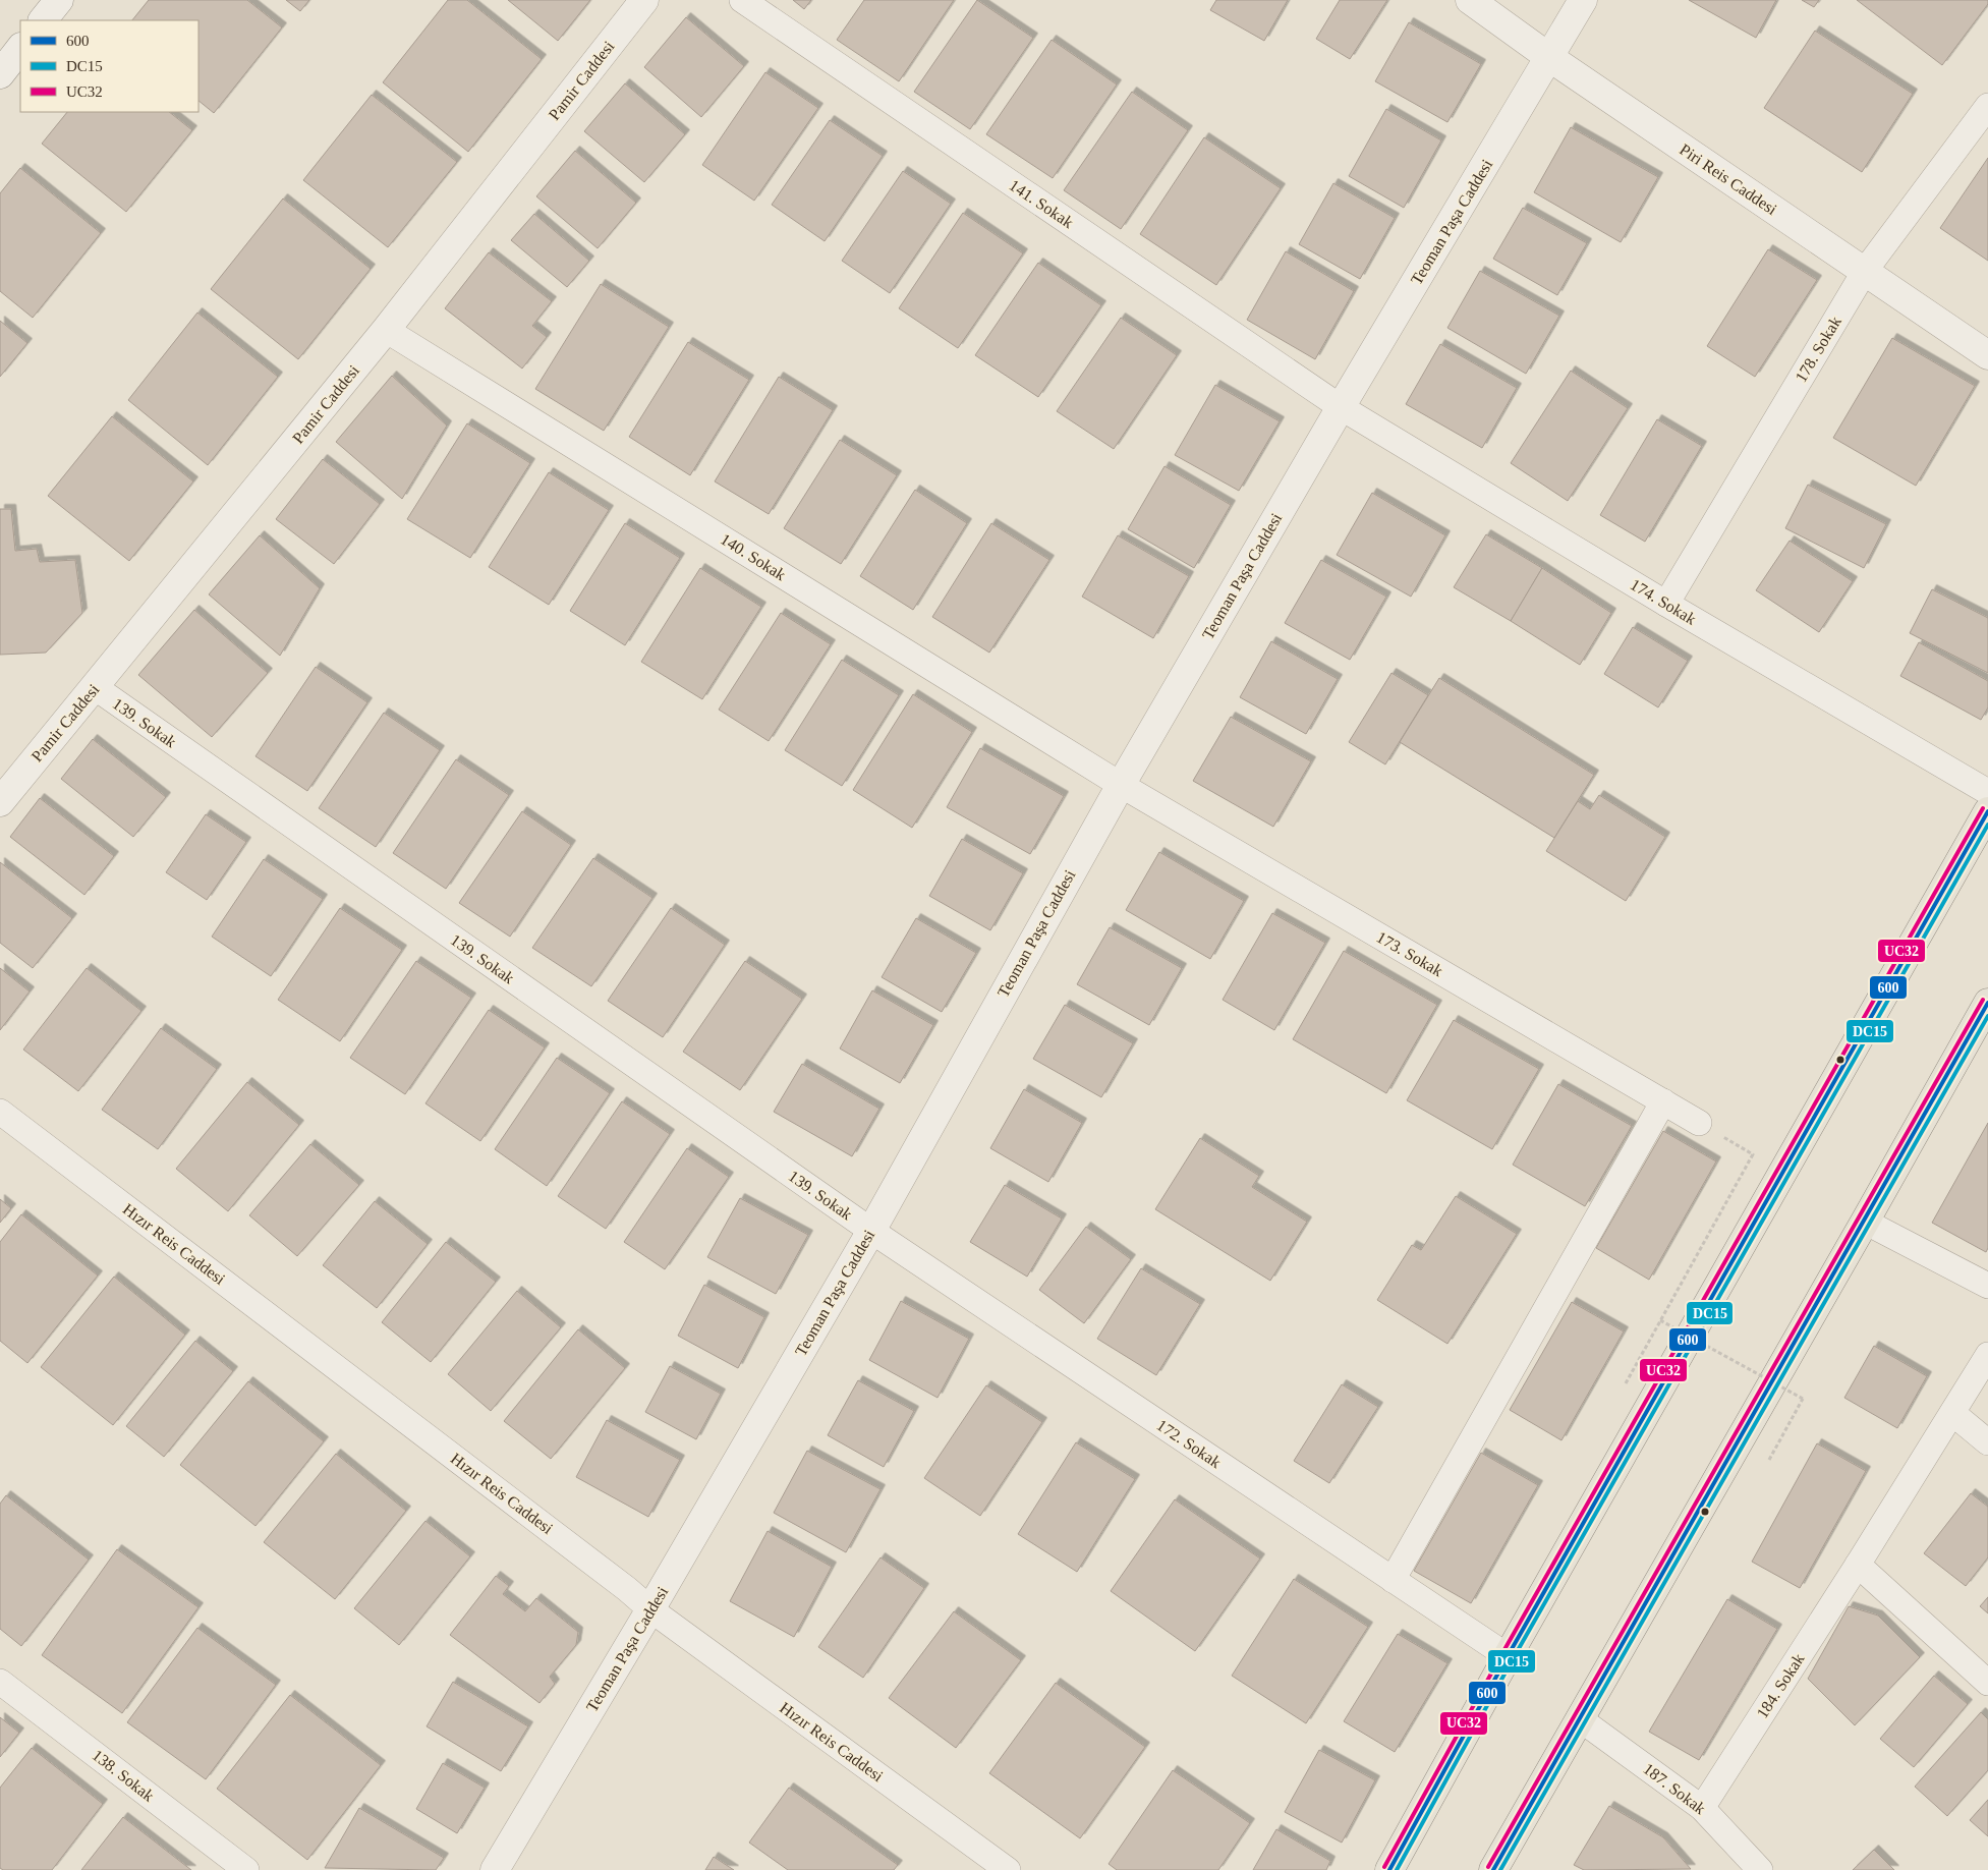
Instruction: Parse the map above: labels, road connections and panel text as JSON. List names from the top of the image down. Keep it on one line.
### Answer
{"streets":{"street":["Pamir Caddesi","Piri Reis Caddesi","141. Sokak","Teoman Paşa Caddesi","178. Sokak","140. Sokak","174. Sokak","139. Sokak","173. Sokak","Hızır Reis Caddesi","172. Sokak","184. Sokak","138. Sokak","187. Sokak"]},"crossings":[["Pamir Caddesi","140. Sokak"],["Pamir Caddesi","139. Sokak"],["Piri Reis Caddesi","Teoman Paşa Caddesi"],["Piri Reis Caddesi","178. Sokak"],["141. Sokak","Teoman Paşa Caddesi"],["141. Sokak","174. Sokak"],["Teoman Paşa Caddesi","140. Sokak"],["Teoman Paşa Caddesi","174. Sokak"],["Teoman Paşa Caddesi","139. Sokak"],["Teoman Paşa Caddesi","173. Sokak"],["Teoman Paşa Caddesi","Hızır Reis Caddesi"],["Teoman Paşa Caddesi","172. Sokak"],["178. Sokak","174. Sokak"],["140. Sokak","173. Sokak"],["139. Sokak","172. Sokak"],["184. Sokak","187. Sokak"]],"lines":["transit line UC32","transit line 600","transit line DC15"],"legend":["600","DC15","UC32"]}
